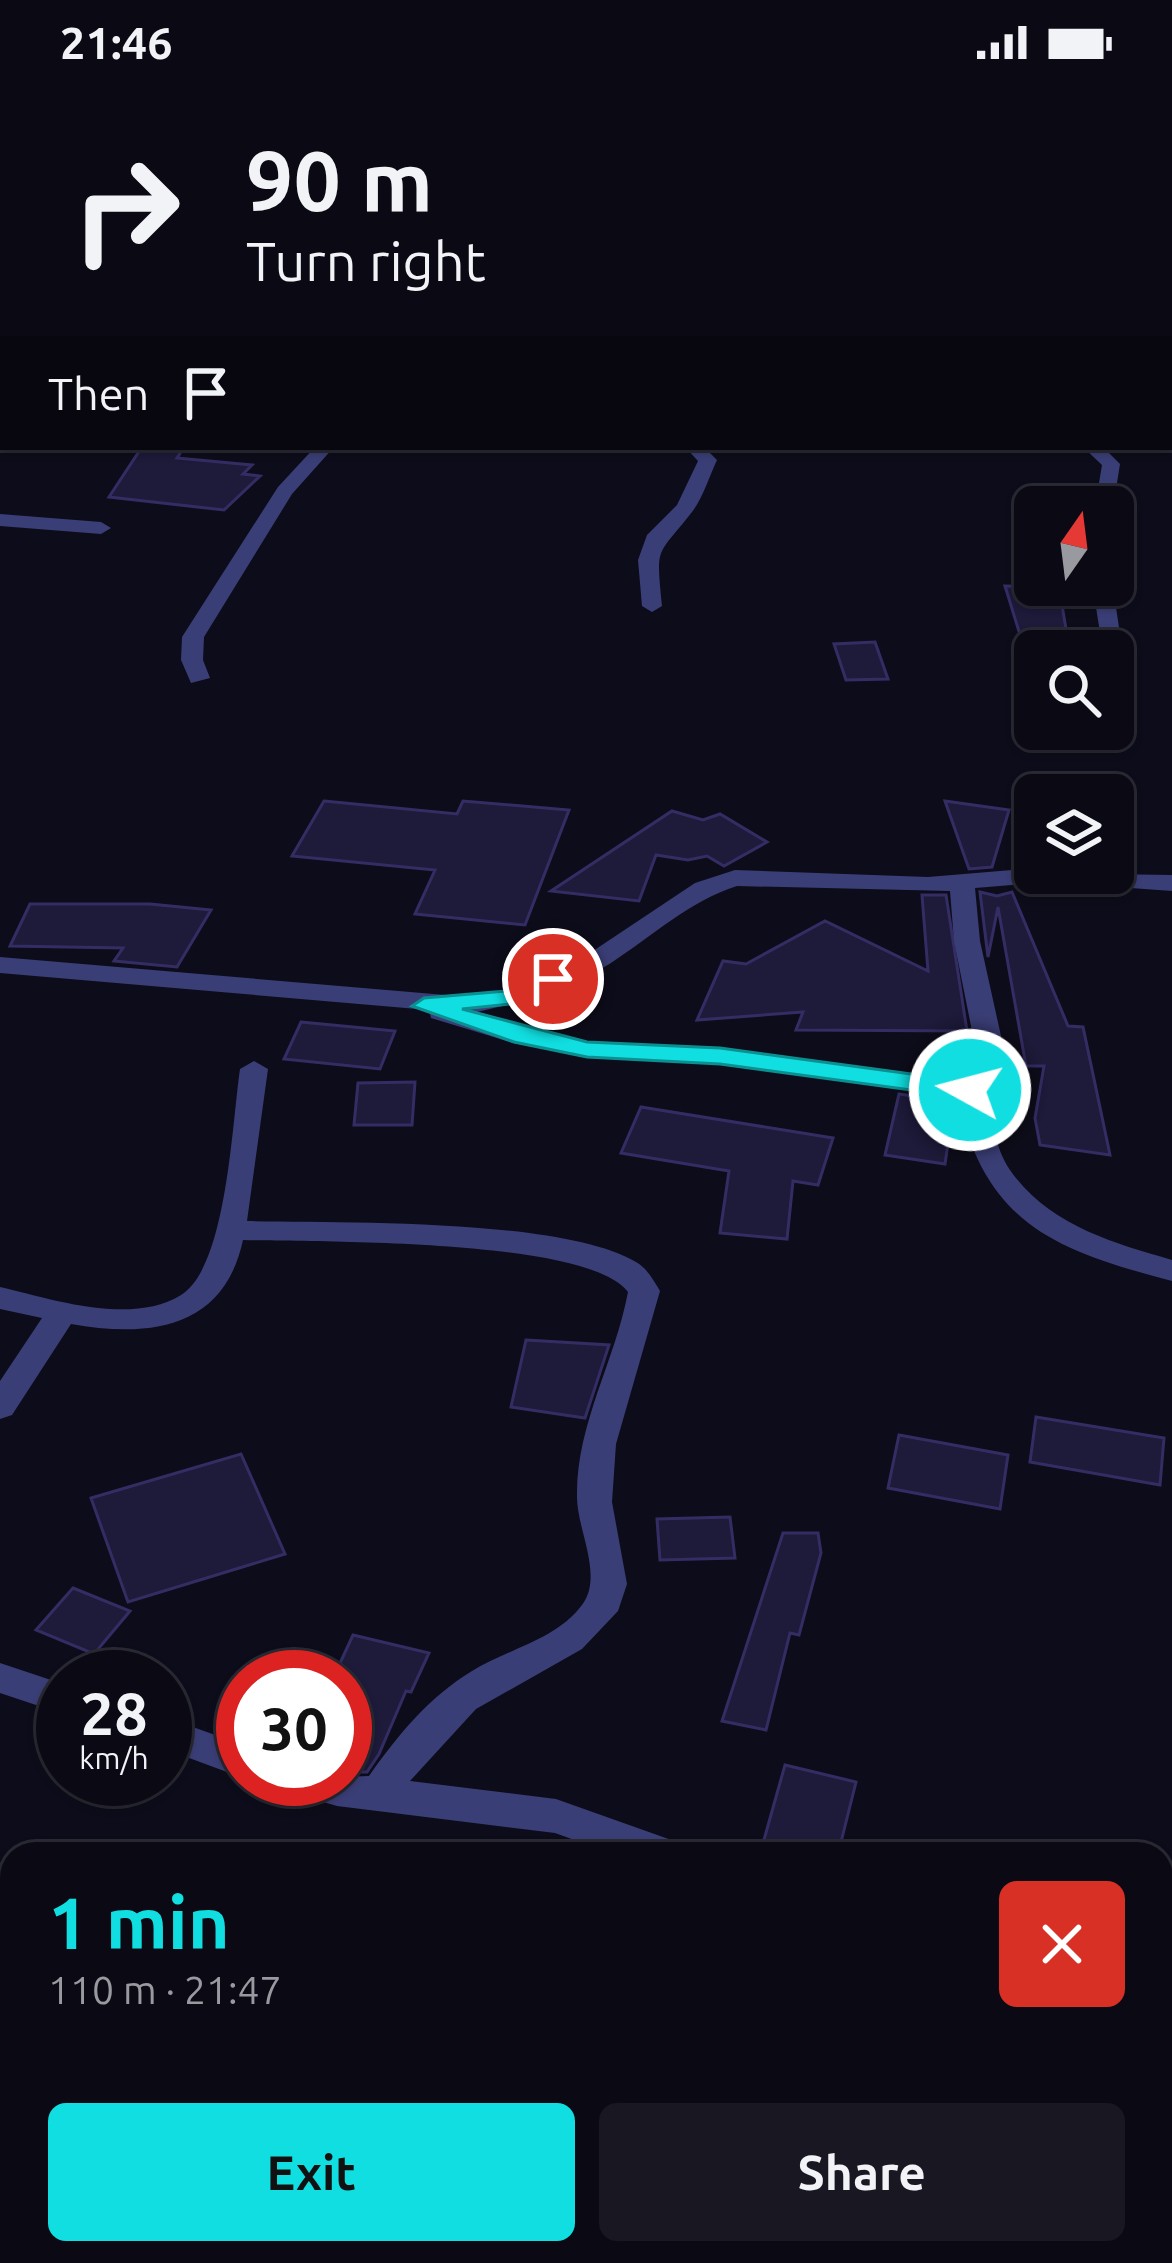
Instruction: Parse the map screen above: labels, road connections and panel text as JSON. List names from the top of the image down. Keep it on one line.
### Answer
{"north":"top","page":{"status":"21:46","turn":["90 m","Turn right"],"then":"Then","speed":"28 km/h","limit":"30","heading":["1 min","110 m · 21:47"],"buttons":["Exit","Share"]}}
